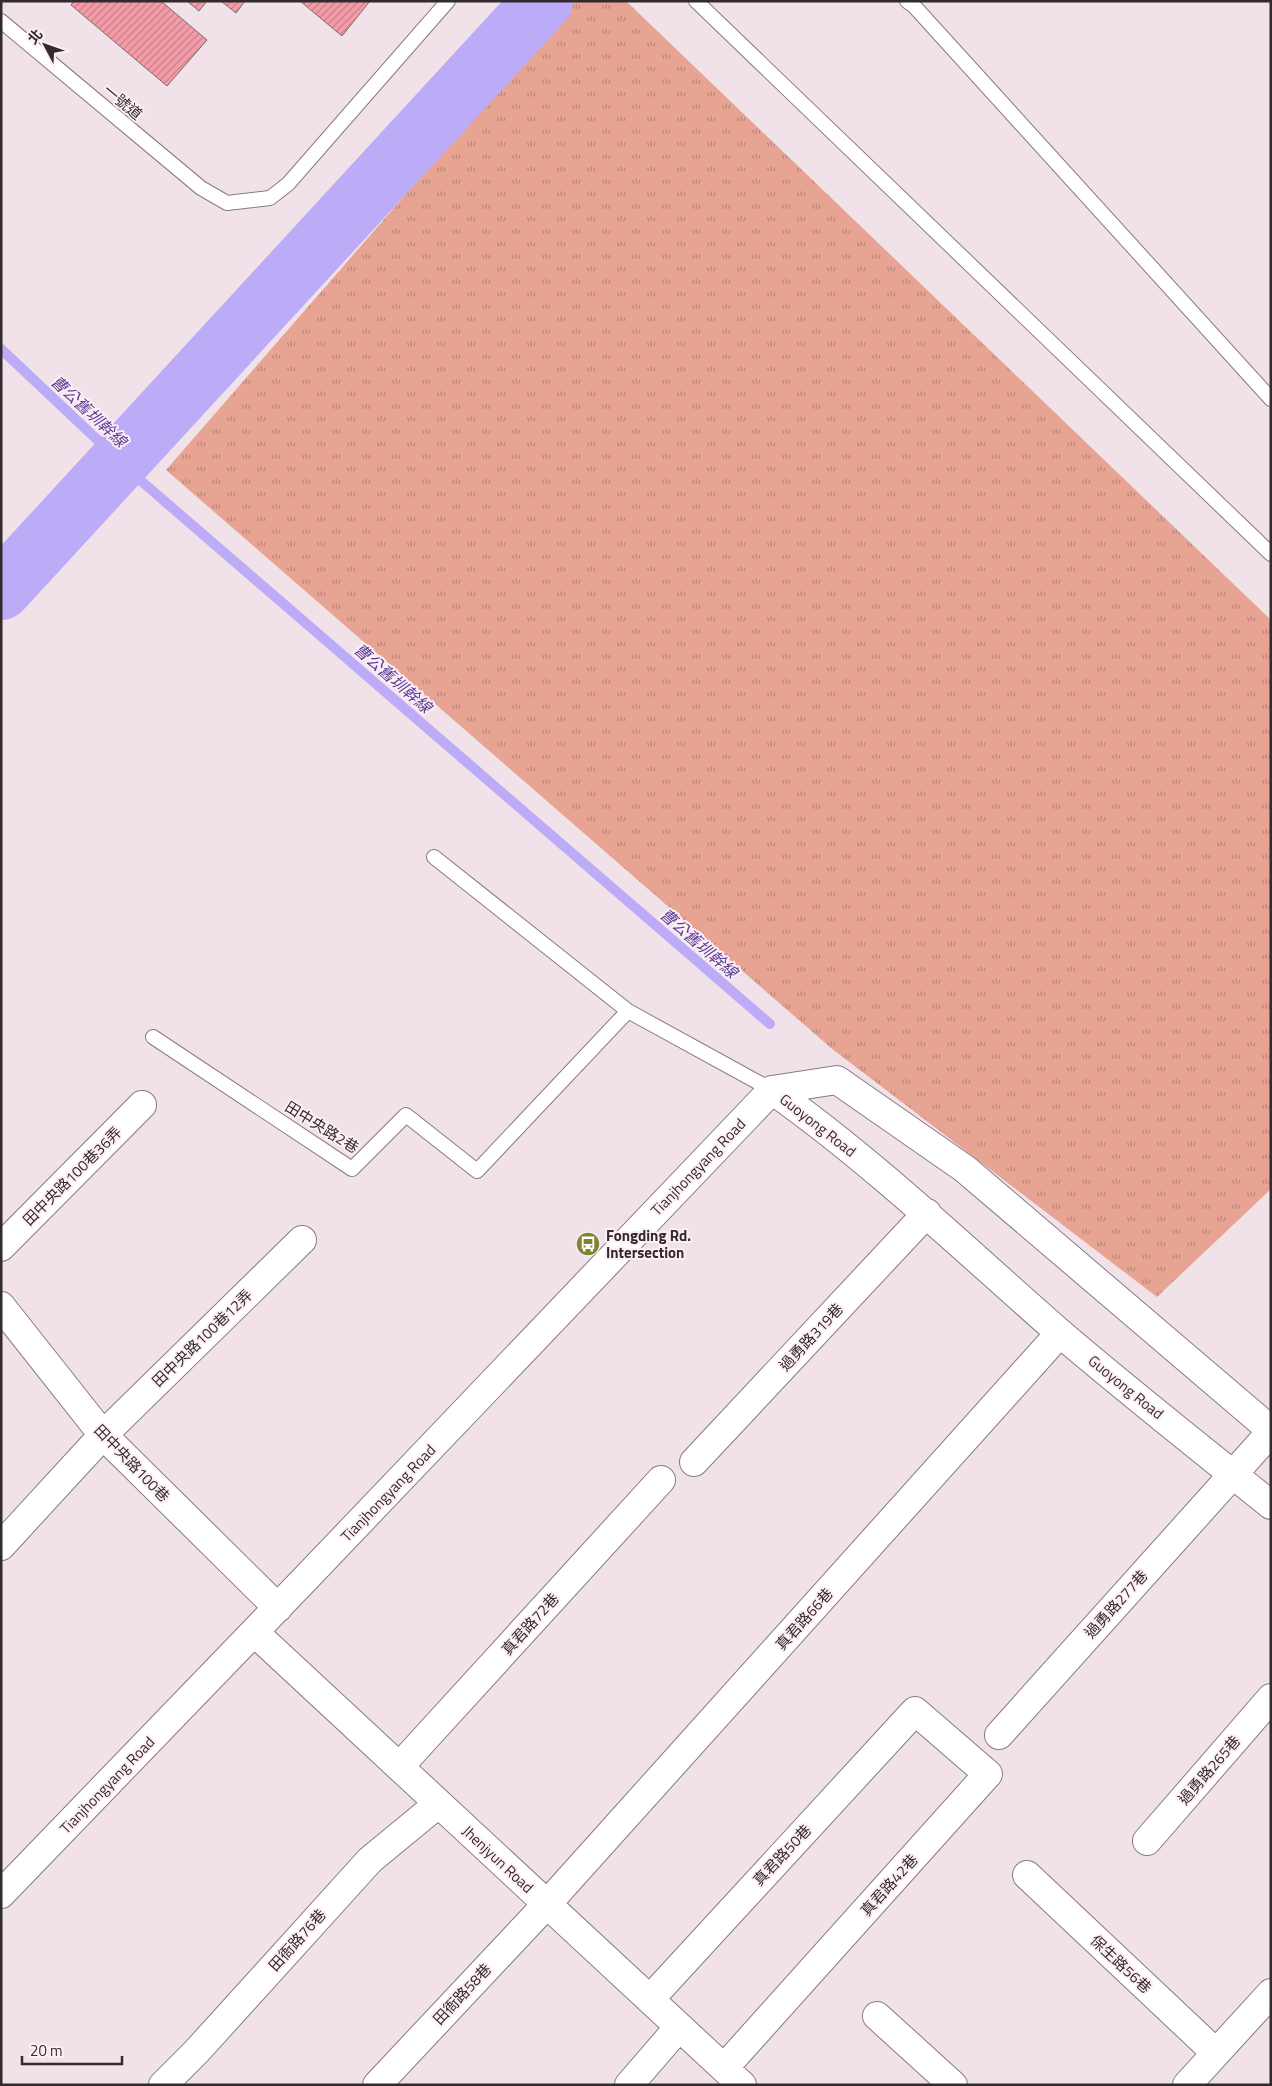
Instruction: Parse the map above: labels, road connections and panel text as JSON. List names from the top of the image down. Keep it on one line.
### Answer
{"streets":{"street":["Guoyong Road","Tianjhongyang Road","田中央路100巷36弄","過勇路319巷","田中央路100巷12弄","田中央路100巷","過勇路277巷","真君路66巷","真君路72巷","過勇路265巷","真君路50巷","Jhenjyun Road","真君路42巷","田衙路76巷","保生路56巷","田衙路58巷"],"lane":["一號道","田中央路2巷"]},"crossings":[["Guoyong Road","Tianjhongyang Road"],["Guoyong Road","過勇路319巷"],["Guoyong Road","過勇路277巷"],["Guoyong Road","真君路66巷"],["Tianjhongyang Road","田中央路100巷"],["Tianjhongyang Road","Jhenjyun Road"],["田中央路100巷12弄","田中央路100巷"],["真君路66巷","Jhenjyun Road"],["真君路66巷","田衙路58巷"],["真君路72巷","Jhenjyun Road"],["真君路50巷","Jhenjyun Road"],["真君路50巷","真君路42巷"],["Jhenjyun Road","真君路42巷"],["Jhenjyun Road","田衙路76巷"],["Jhenjyun Road","田衙路58巷"]],"water":["曹公舊圳幹線"],"places":{"bus stop":["Fongding Rd. Intersection"]},"scale_bar":"20 m","north":"top left"}
